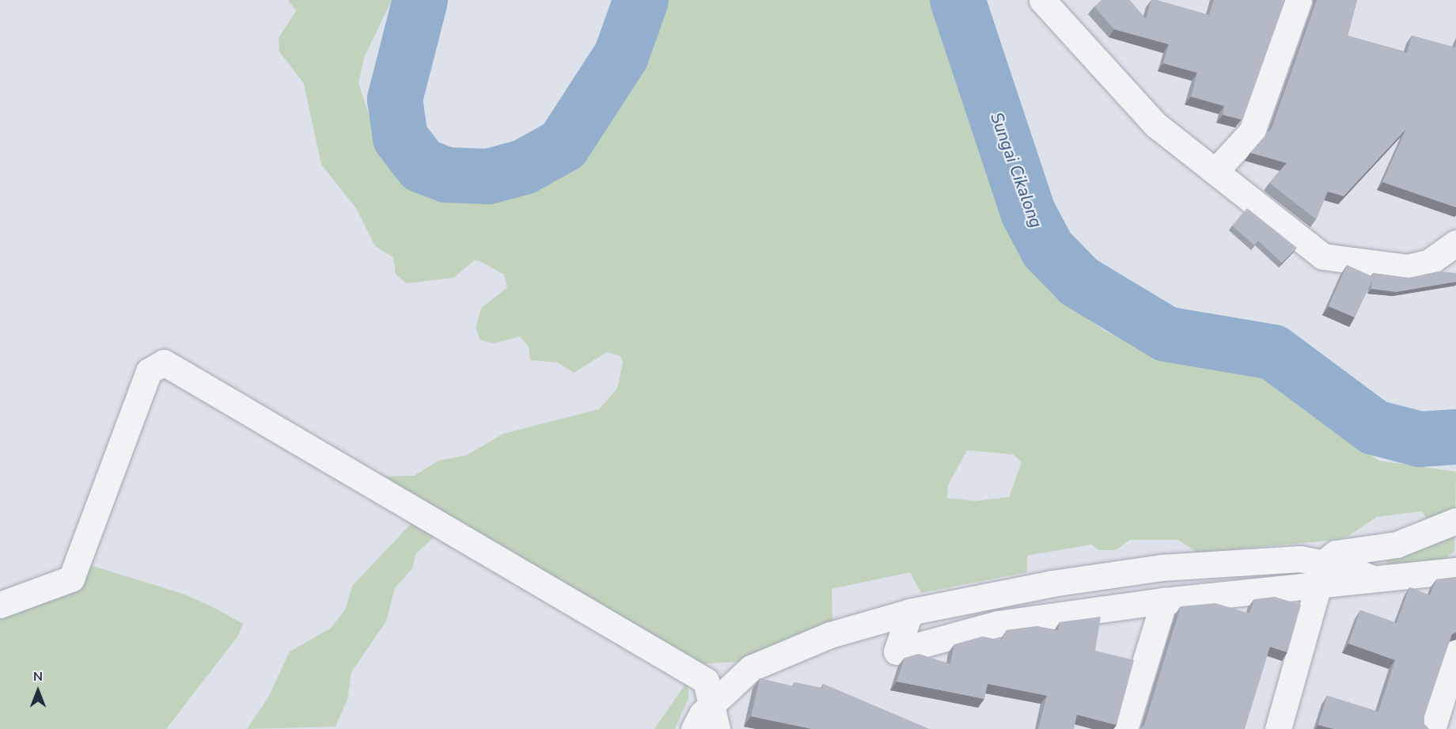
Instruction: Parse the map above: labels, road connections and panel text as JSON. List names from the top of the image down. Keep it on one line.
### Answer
{"water":["Sungai Cikalong"],"north":"top"}
